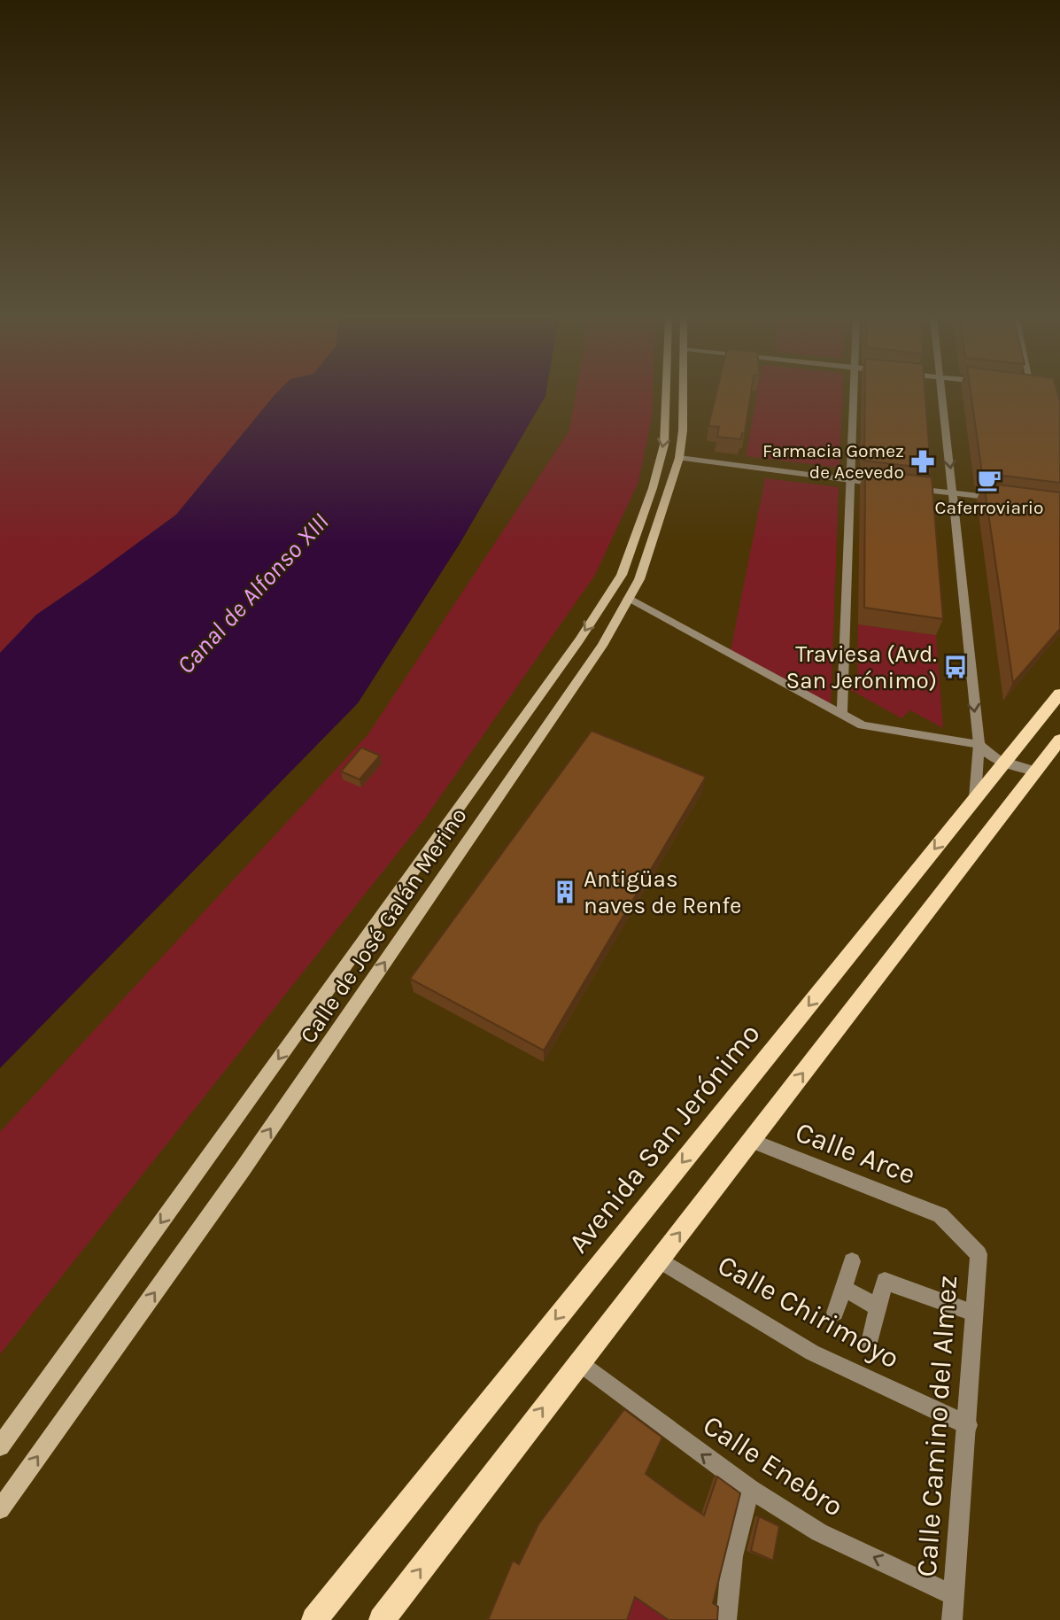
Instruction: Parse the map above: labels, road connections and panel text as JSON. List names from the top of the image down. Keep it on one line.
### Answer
{"streets":{"main road":["Calle de José Galán Merino","Avenida San Jerónimo"],"street":["Calle Arce","Calle Chirimoyo","Calle Camino del Almez","Calle Enebro"]},"crossings":[["Calle Arce","Calle Camino del Almez"],["Calle Chirimoyo","Calle Camino del Almez"],["Calle Camino del Almez","Calle Enebro"]],"one_way":["Calle Enebro"],"water":["Canal de Alfonso XIII"],"places":{"pharmacy":["Farmacia Gomez de Acevedo"],"cafe":["Caferroviario"],"bus stop":["Traviesa (Avd. San Jerónimo)"],"building":["Antigüas naves de Renfe"]}}
